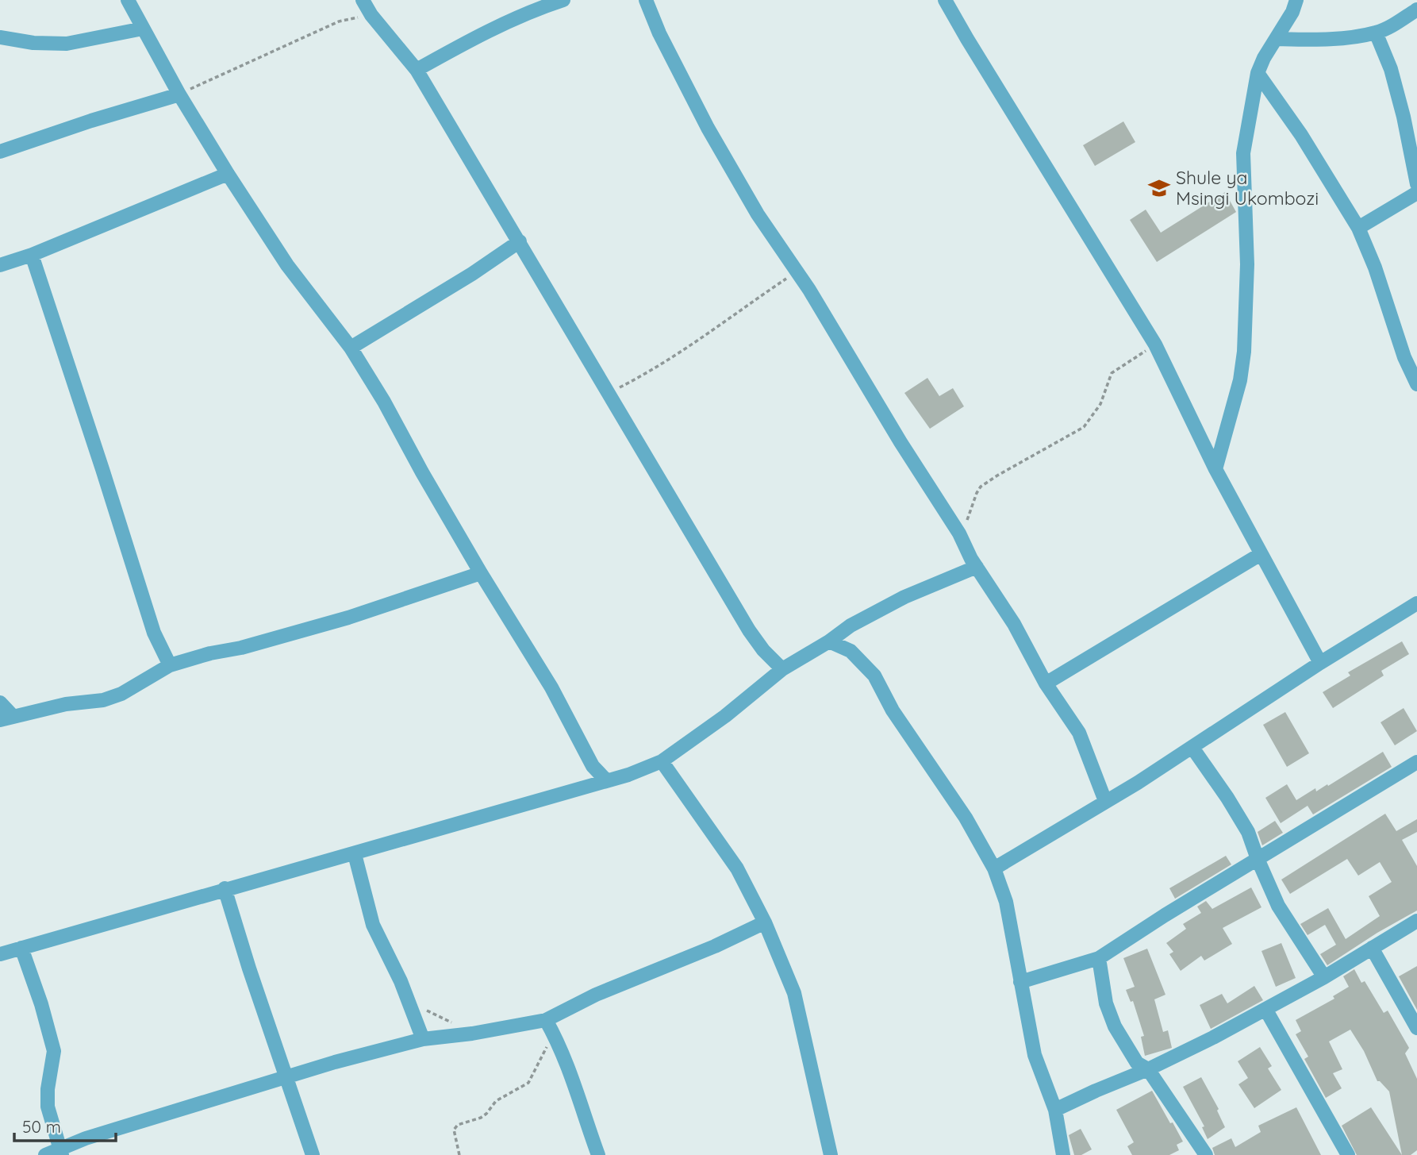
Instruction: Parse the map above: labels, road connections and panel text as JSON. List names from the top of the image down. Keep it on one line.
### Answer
{"places":{"school or university":["Shule ya Msingi Ukombozi"]},"scale_bar":"50 m"}
